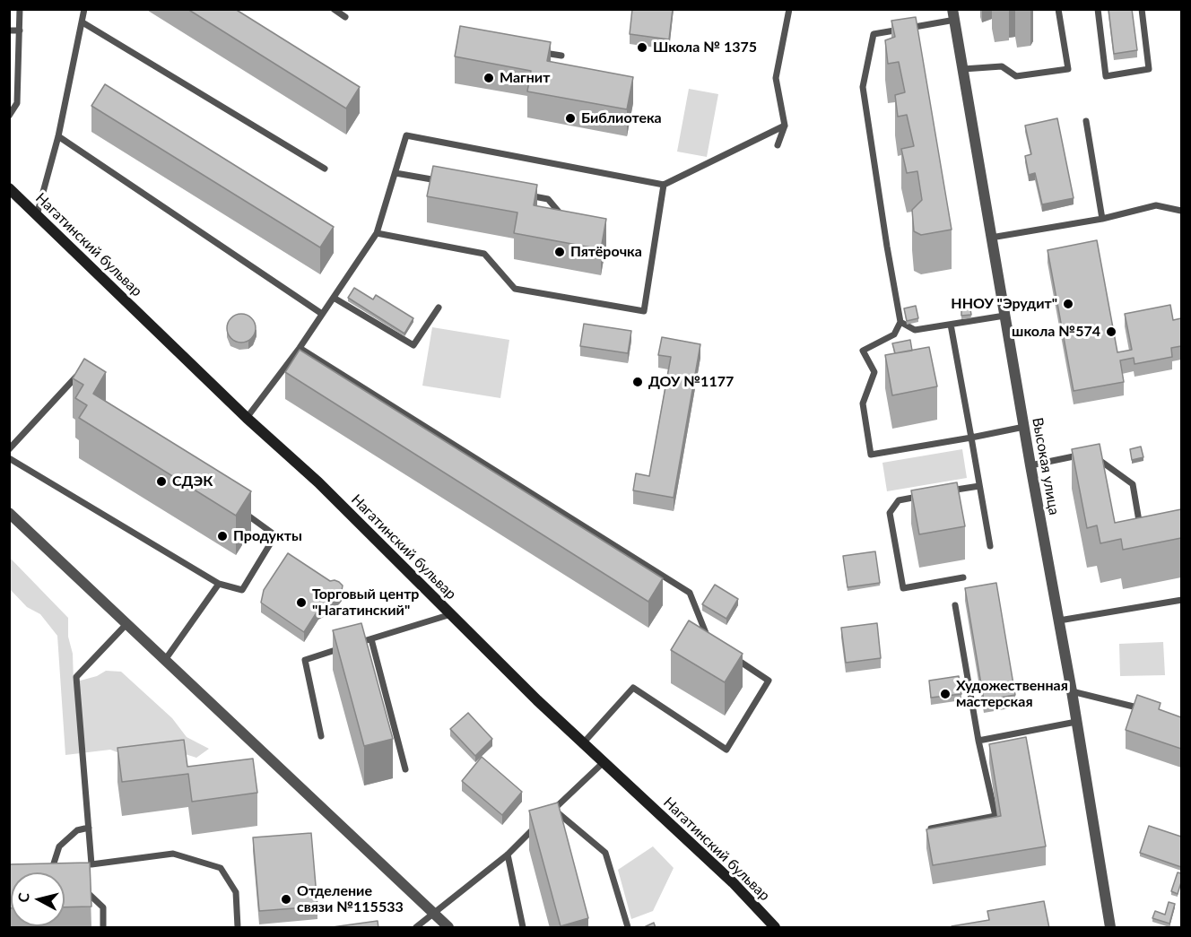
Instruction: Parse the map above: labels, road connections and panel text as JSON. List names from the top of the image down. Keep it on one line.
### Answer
{"streets":{"street":["Нагатинский бульвар","Высокая улица"]},"places":["Школа № 1375","Магнит","Библиотека","Пятёрочка","ННОУ \"Эрудит\"","школа №574","ДОУ №1177","СДЭК","Продукты","Торговый центр \"Нагатинский\"","Художественная мастерская","Отделение связи №115533"],"north":"left"}
